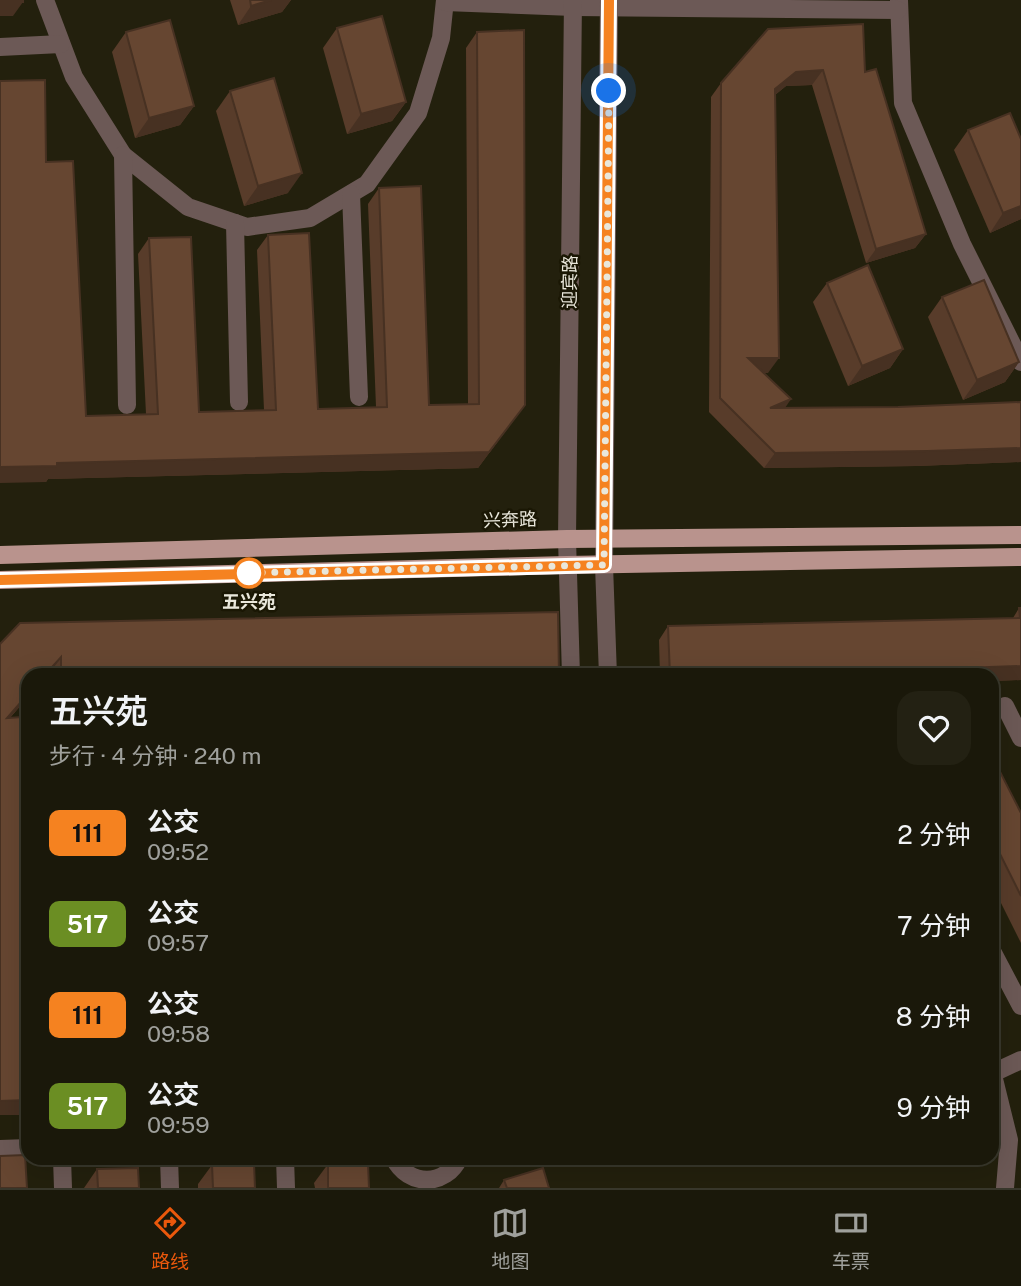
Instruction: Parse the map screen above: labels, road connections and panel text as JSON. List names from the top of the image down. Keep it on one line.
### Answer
{"streets":{"main road":["兴奔路"],"street":["迎宾路"]},"crossings":[["迎宾路","兴奔路"]],"places":["五兴苑"],"lines":["bus line 111"],"page":{"heading":["五兴苑","步行 · 4 分钟 · 240 m"],"list":[{"mark":"111","name":"公交","note":"09:52","value":"2 分钟"},{"mark":"517","name":"公交","note":"09:57","value":"7 分钟"},{"mark":"111","name":"公交","note":"09:58","value":"8 分钟"},{"mark":"517","name":"公交","note":"09:59","value":"9 分钟"}],"tabs":["路线","地图","车票"]}}
